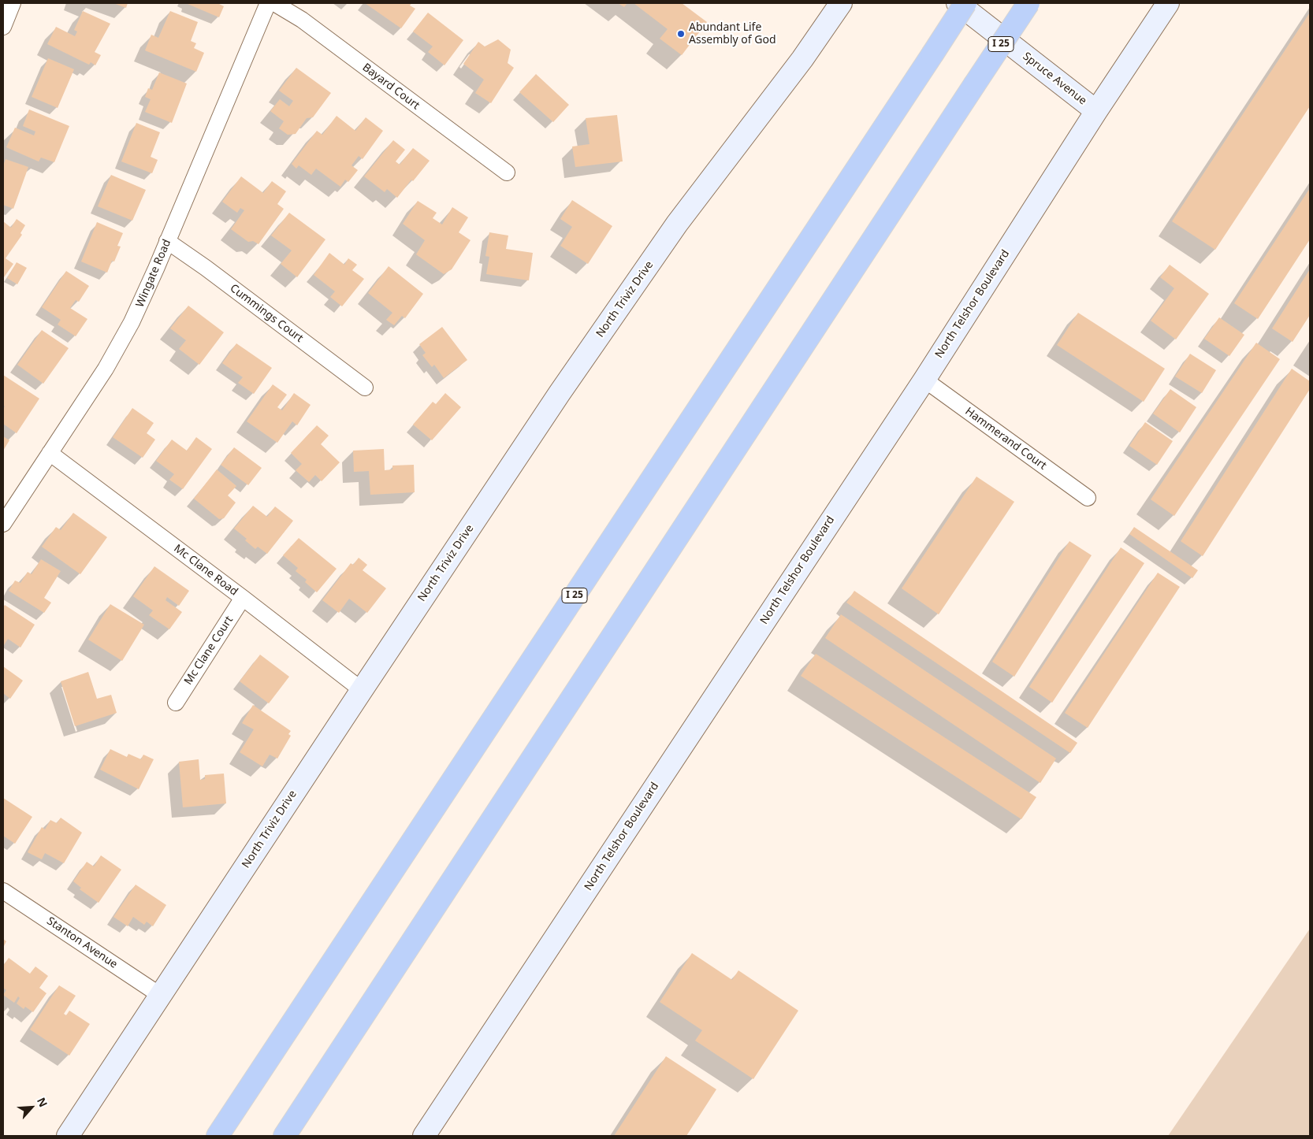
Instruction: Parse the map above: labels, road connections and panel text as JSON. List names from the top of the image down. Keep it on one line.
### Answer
{"streets":{"highway":["I 25"],"main road":["Spruce Avenue","North Triviz Drive","North Telshor Boulevard"],"street":["Bayard Court","Wingate Road","Cummings Court","Hammerand Court","Mc Clane Road","Mc Clane Court","Stanton Avenue"]},"crossings":[["Spruce Avenue","North Telshor Boulevard"],["Wingate Road","Cummings Court"],["Wingate Road","Mc Clane Road"],["North Triviz Drive","Mc Clane Road"],["North Triviz Drive","Stanton Avenue"],["North Telshor Boulevard","Hammerand Court"],["Mc Clane Road","Mc Clane Court"]],"places":["Abundant Life Assembly of God"],"north":"top right"}
